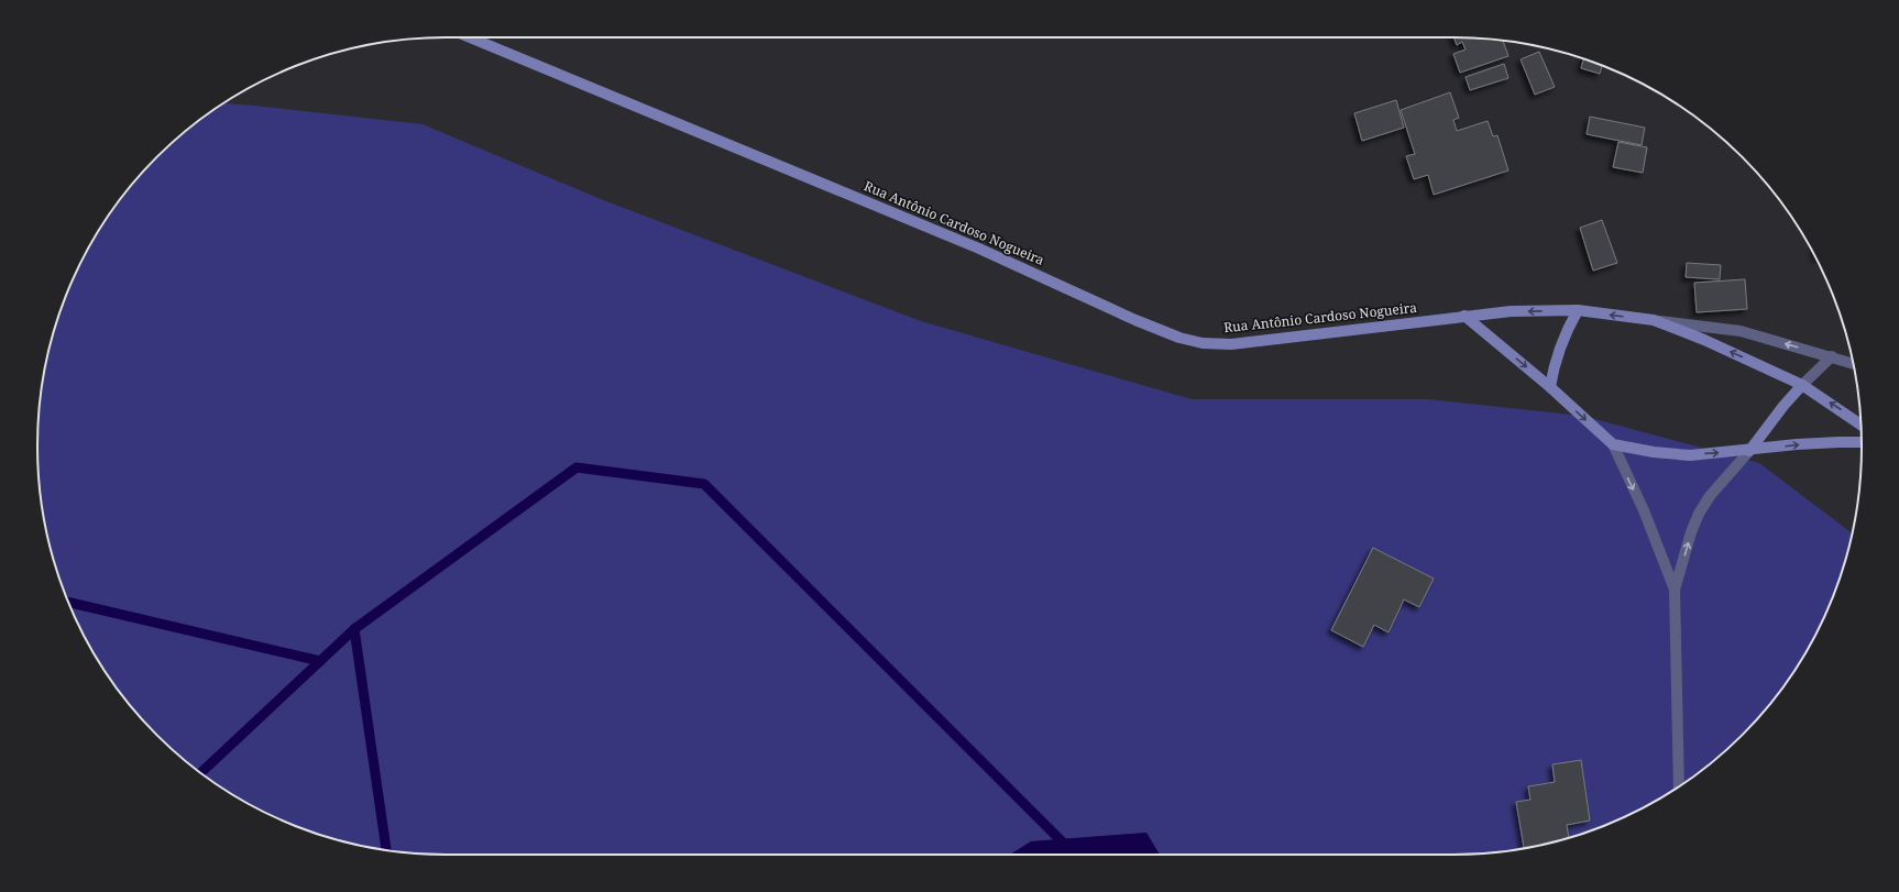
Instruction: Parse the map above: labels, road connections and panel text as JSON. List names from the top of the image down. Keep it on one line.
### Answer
{"streets":{"main road":["Rua Antônio Cardoso Nogueira"]}}
